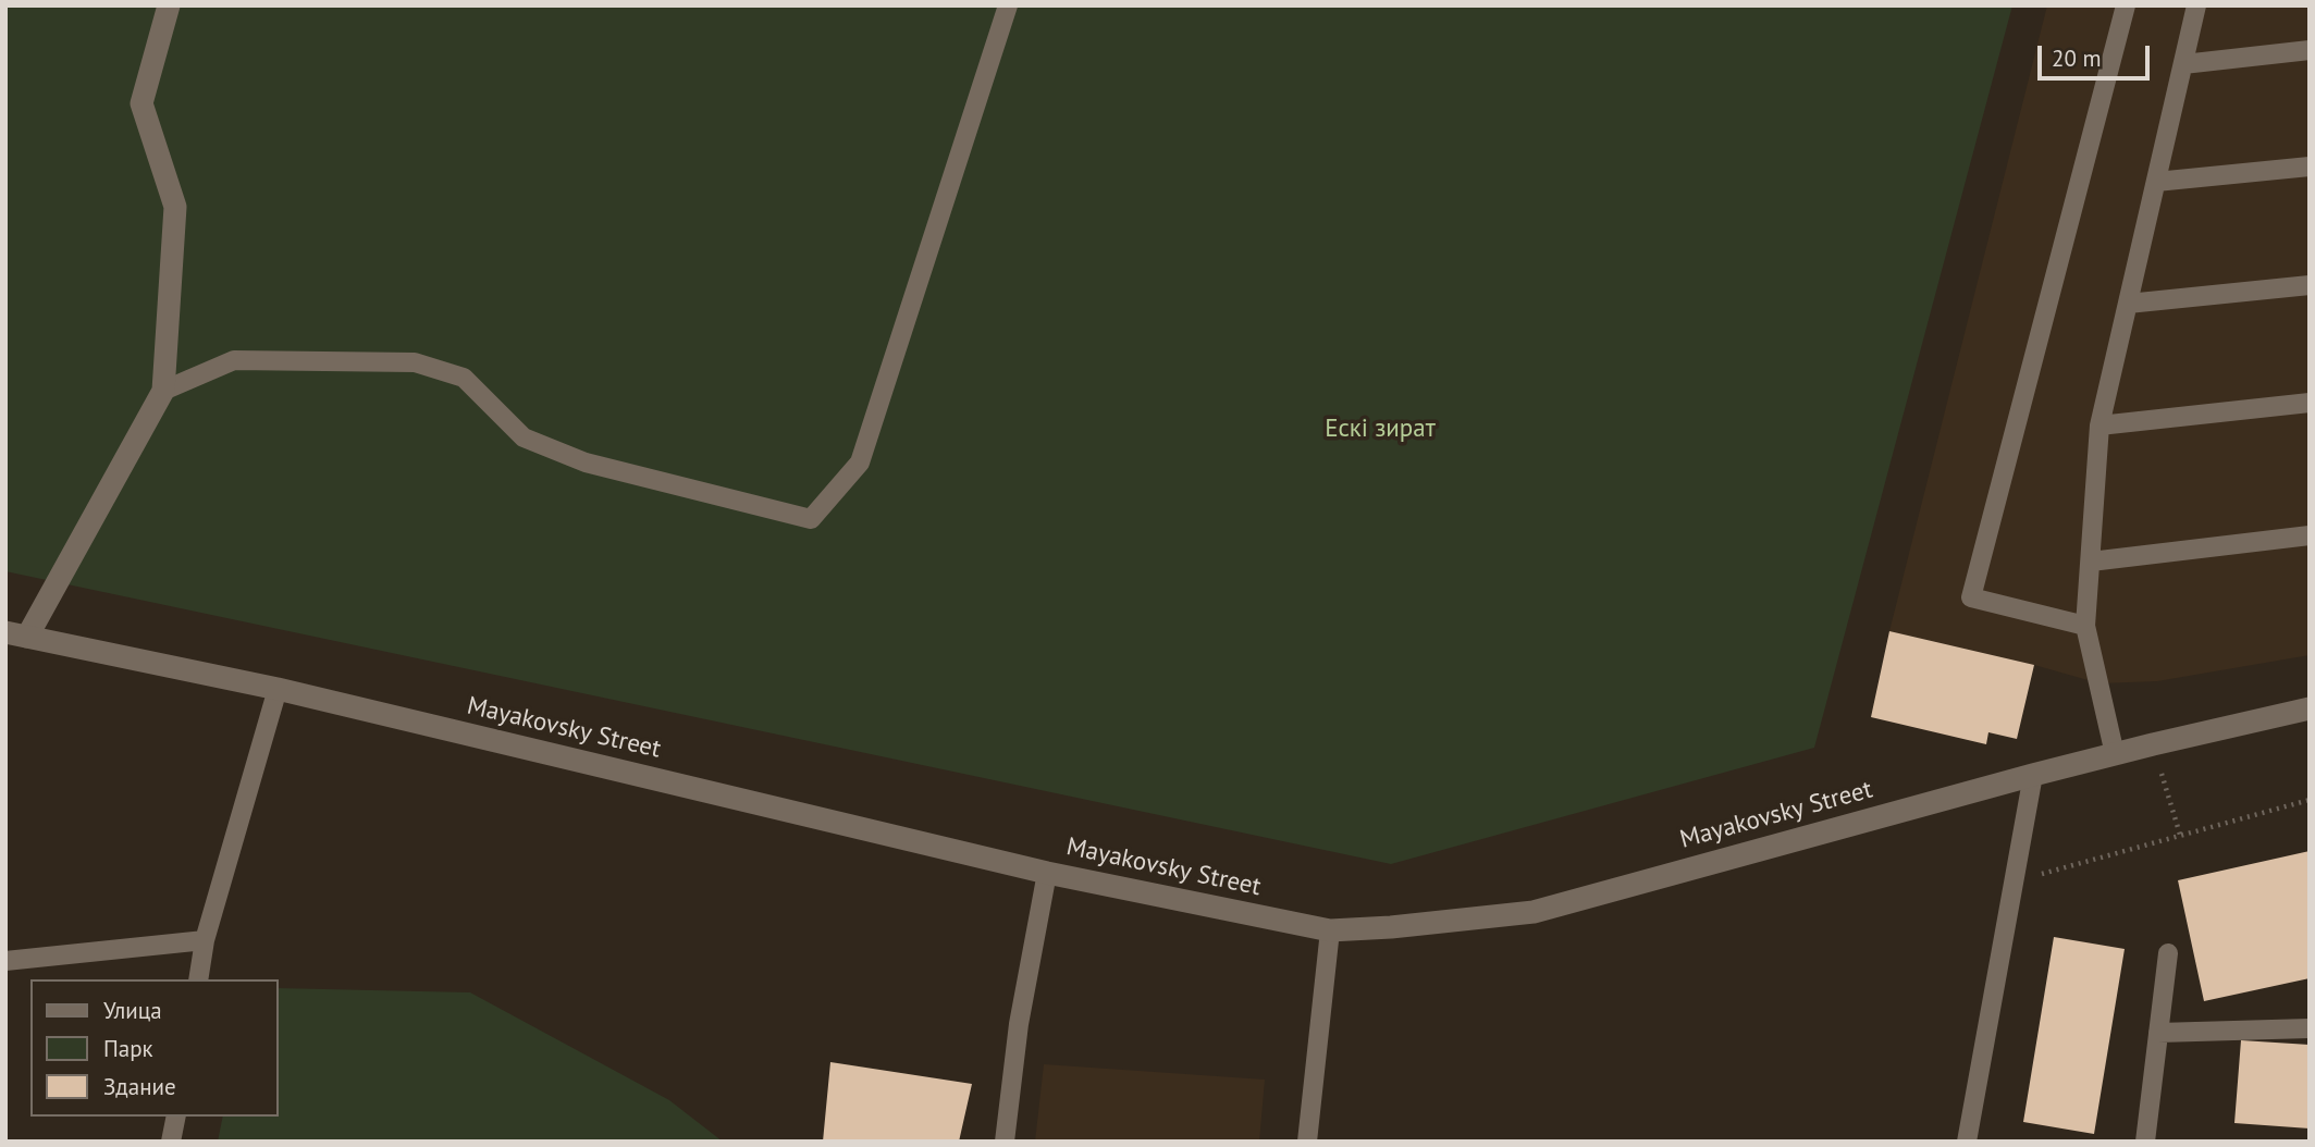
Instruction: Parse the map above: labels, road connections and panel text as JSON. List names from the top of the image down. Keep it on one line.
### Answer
{"streets":{"main road":["Mayakovsky Street"]},"parks":["Ескі зират"],"legend":["Улица","Парк","Здание"],"scale_bar":"20 m"}
